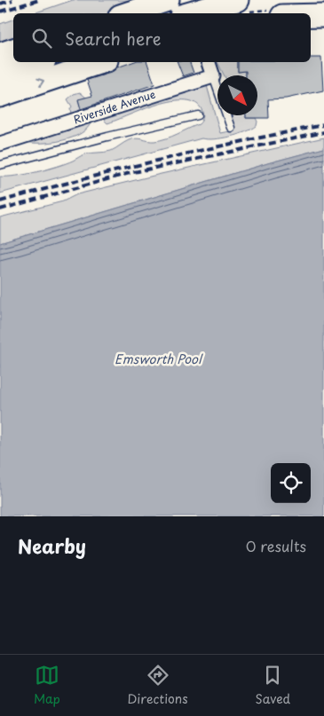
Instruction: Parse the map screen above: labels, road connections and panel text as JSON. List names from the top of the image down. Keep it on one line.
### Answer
{"streets":{"street":["Riverside Avenue"]},"water":["Emsworth Pool"],"north":"bottom right","page":{"search":"Search here","heading":["Nearby","0 results"],"nav":["Map","Directions","Saved"]}}
